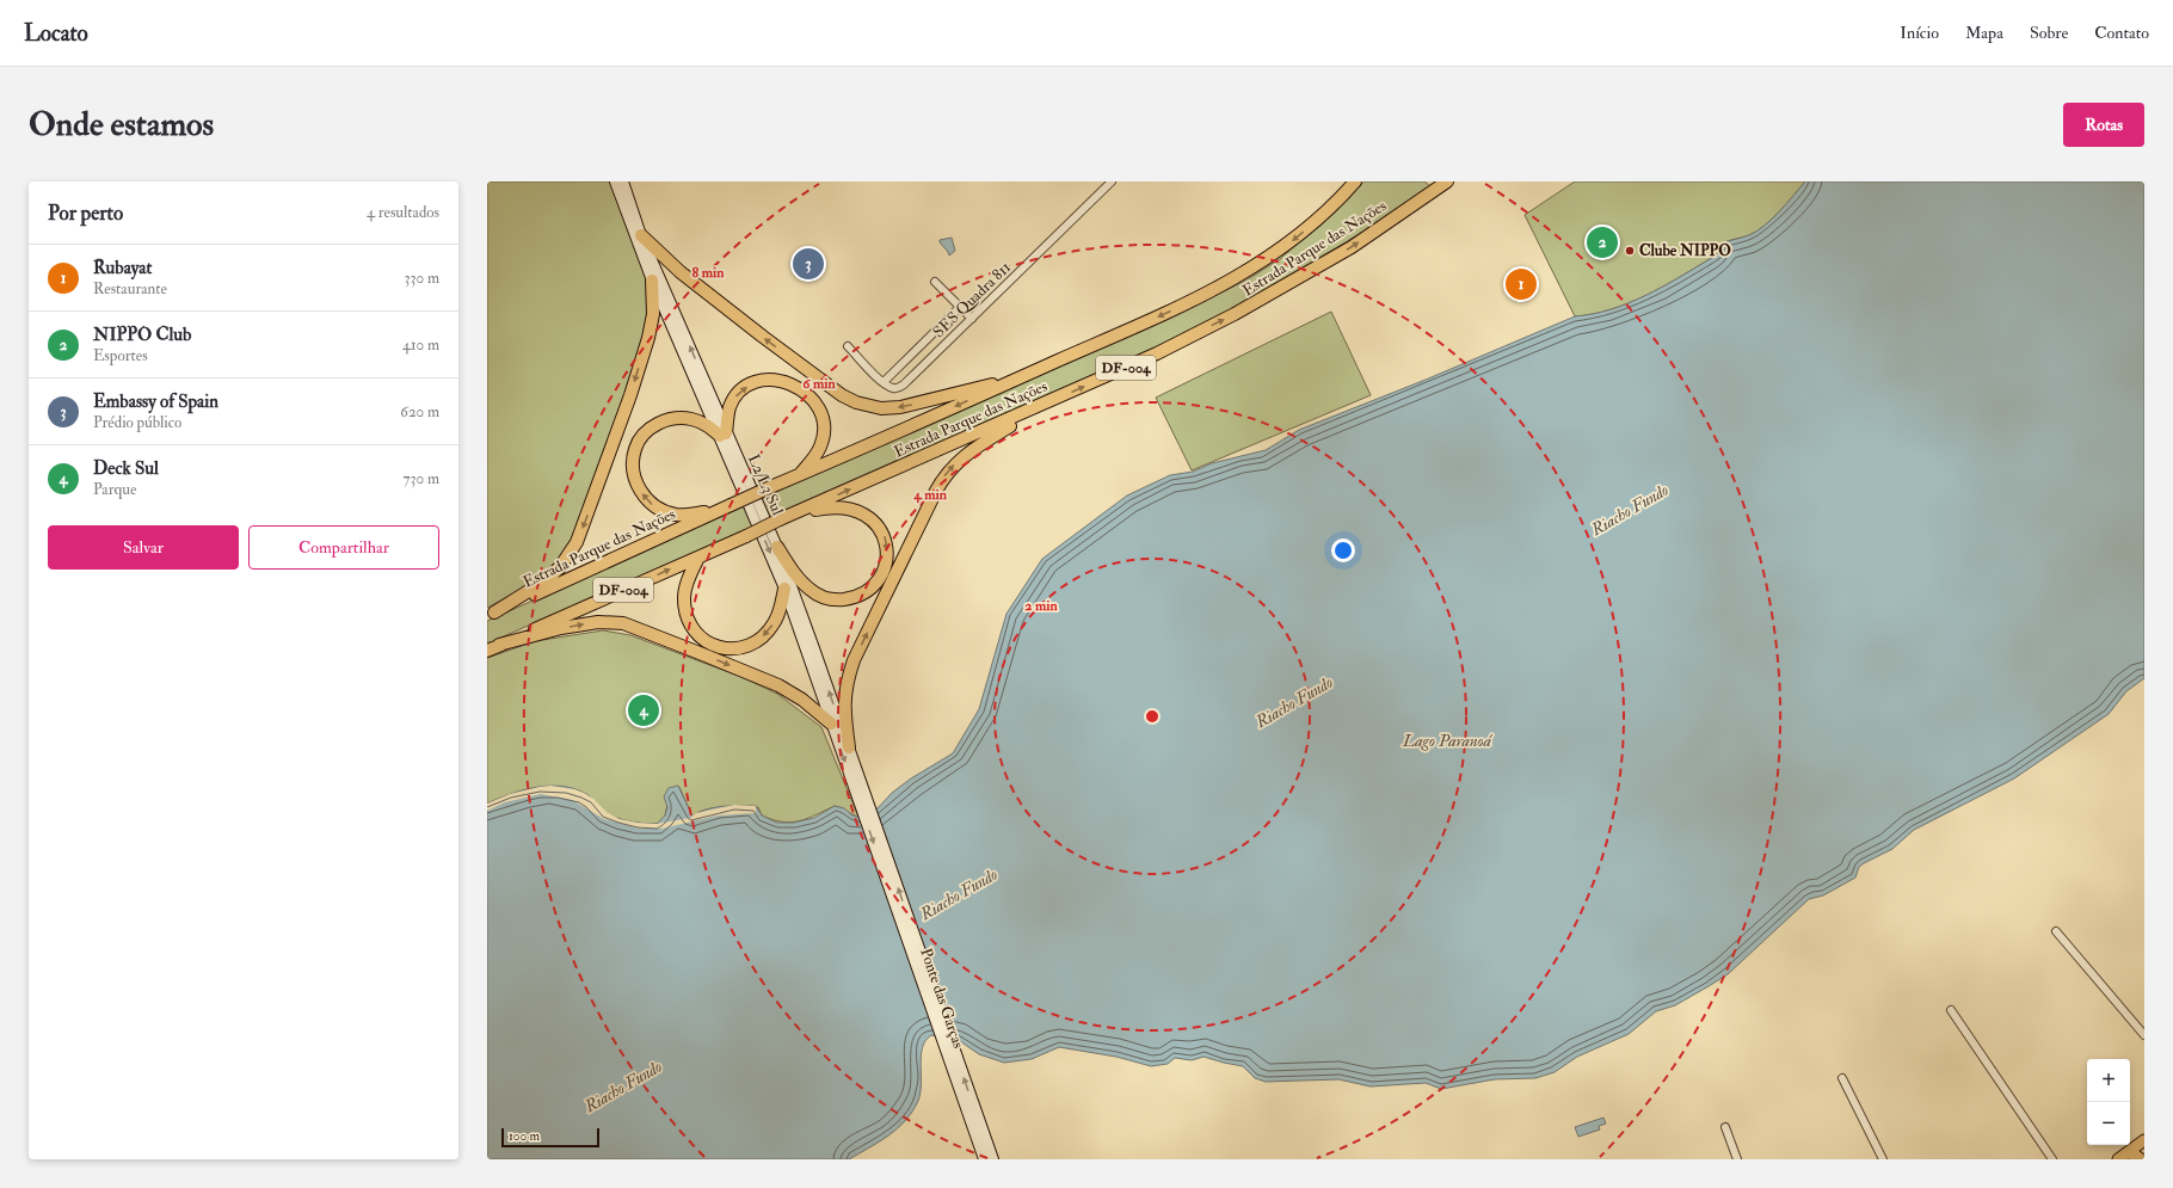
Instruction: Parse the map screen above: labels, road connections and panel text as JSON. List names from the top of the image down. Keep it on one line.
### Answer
{"streets":{"highway":["Estrada Parque das Nações","DF-004"],"main road":["L2/L3 Sul","Ponte das Garças"],"street":["SES Quadra 811"]},"crossings":[["L2/L3 Sul","Ponte das Garças"]],"water":["Riacho Fundo","Lago Paranoá"],"places":["Clube NIPPO"],"scale_bar":"100 m","page":{"header":"Locato","nav":["Início","Mapa","Sobre","Contato"],"buttons":["Rotas",["Salvar","Compartilhar"]],"title":"Onde estamos","heading":["Por perto","4 resultados"],"pins":["2","3","1","4"],"list":[{"mark":"1","name":"Rubayat","note":"Restaurante","value":"330 m"},{"mark":"2","name":"NIPPO Club","note":"Esportes","value":"410 m"},{"mark":"3","name":"Embassy of Spain","note":"Prédio público","value":"620 m"},{"mark":"4","name":"Deck Sul","note":"Parque","value":"730 m"}],"map_buttons":["+","−"],"scale":"100 m"},"rings":["8 min","6 min","4 min","2 min"]}
